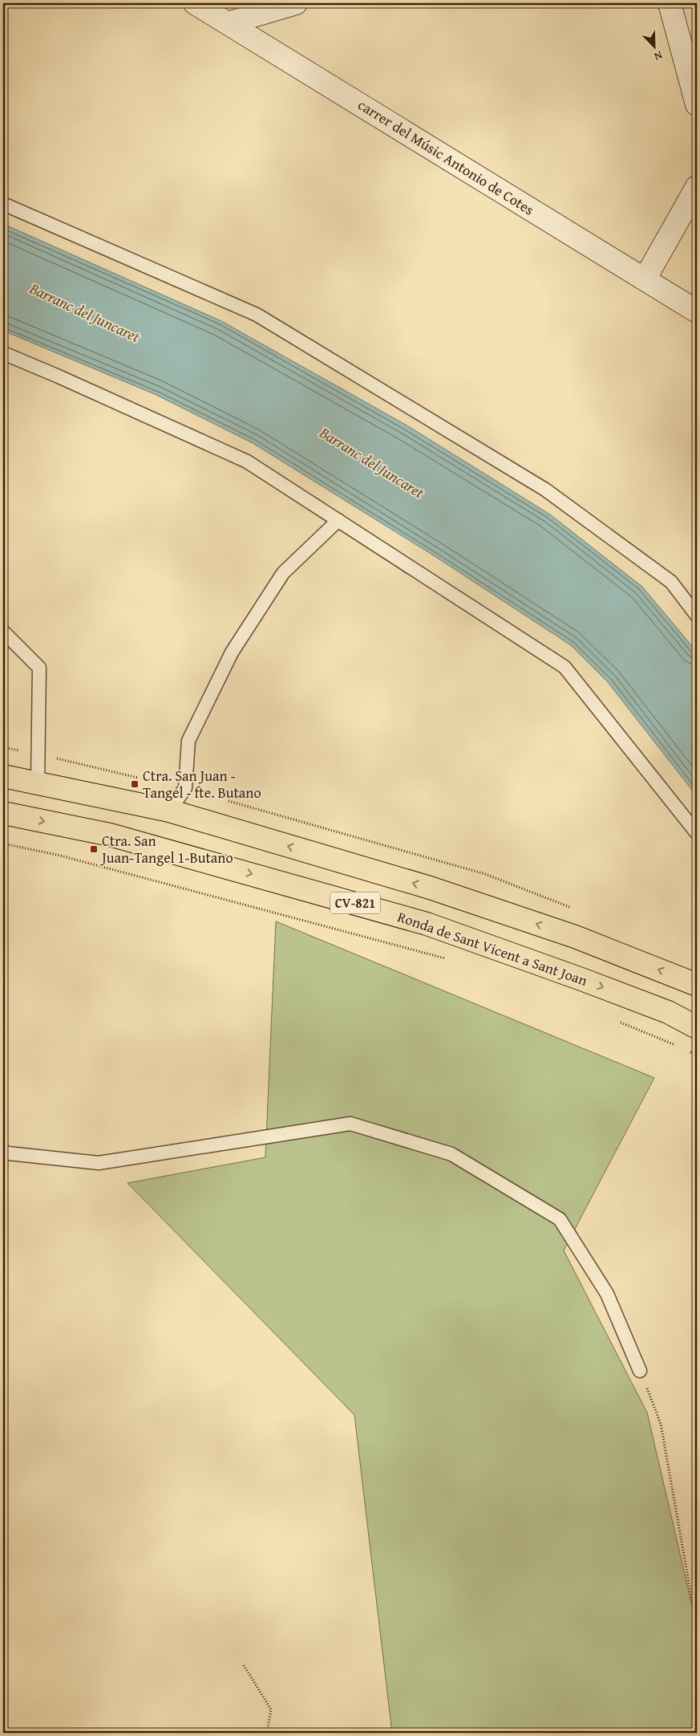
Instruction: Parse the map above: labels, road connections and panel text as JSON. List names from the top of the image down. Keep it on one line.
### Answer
{"streets":{"main road":["CV-821","Ronda de Sant Vicent a Sant Joan"],"street":["carrer del Músic Antonio de Cotes"]},"water":["Barranc del Juncaret"],"places":{"transit":["Ctra. San Juan - Tangel - fte. Butano","Ctra. San Juan-Tangel 1-Butano"]},"north":"bottom right"}
